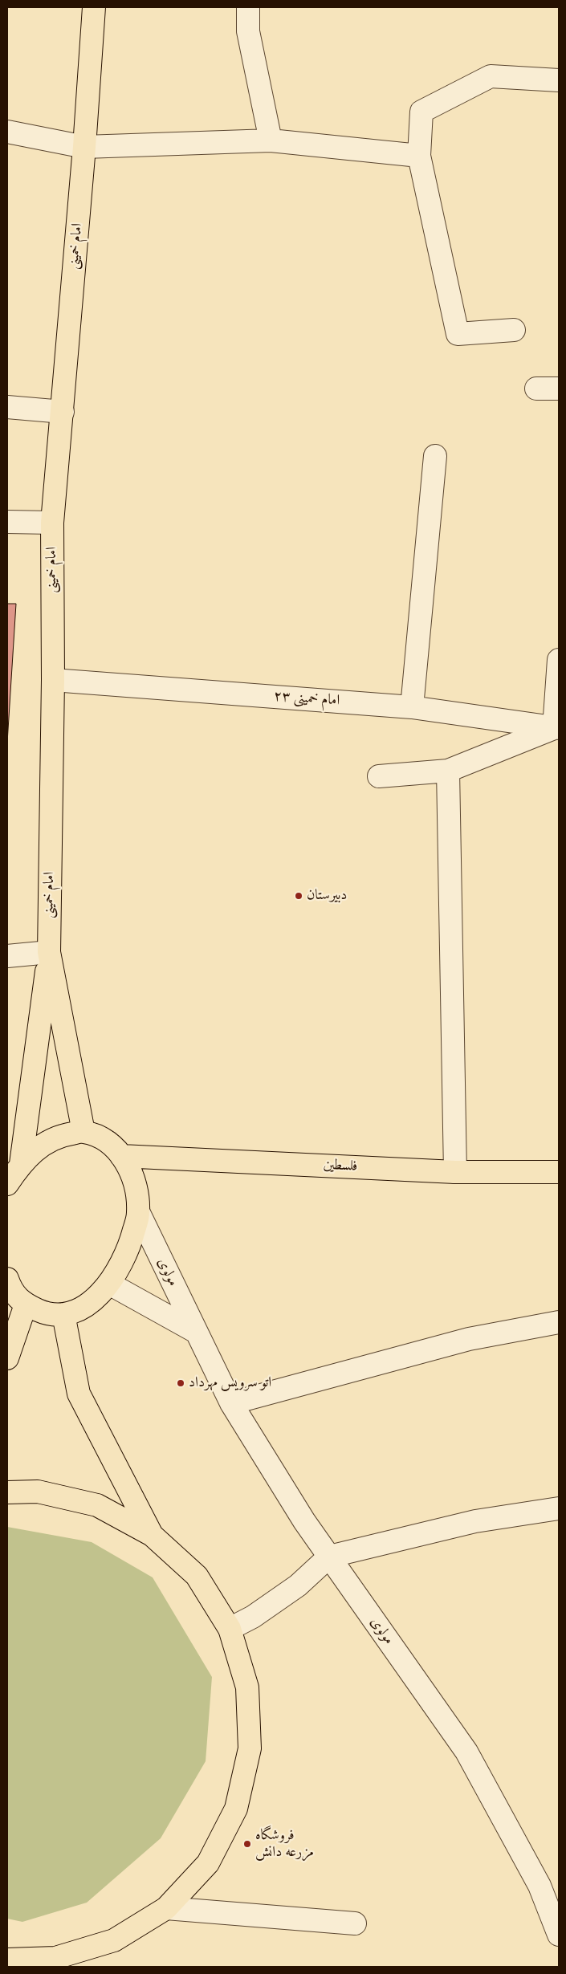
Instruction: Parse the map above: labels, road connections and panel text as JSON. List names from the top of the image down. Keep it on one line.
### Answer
{"streets":{"main road":["امام خمینی","فلسطین"],"street":["امام خمینی ۲۳","مولوی"]},"crossings":[["امام خمینی","امام خمینی ۲۳"]],"places":["دبیرستان","اتو سرویس مهرداد","فروشگاه مزرعه دانش"]}
